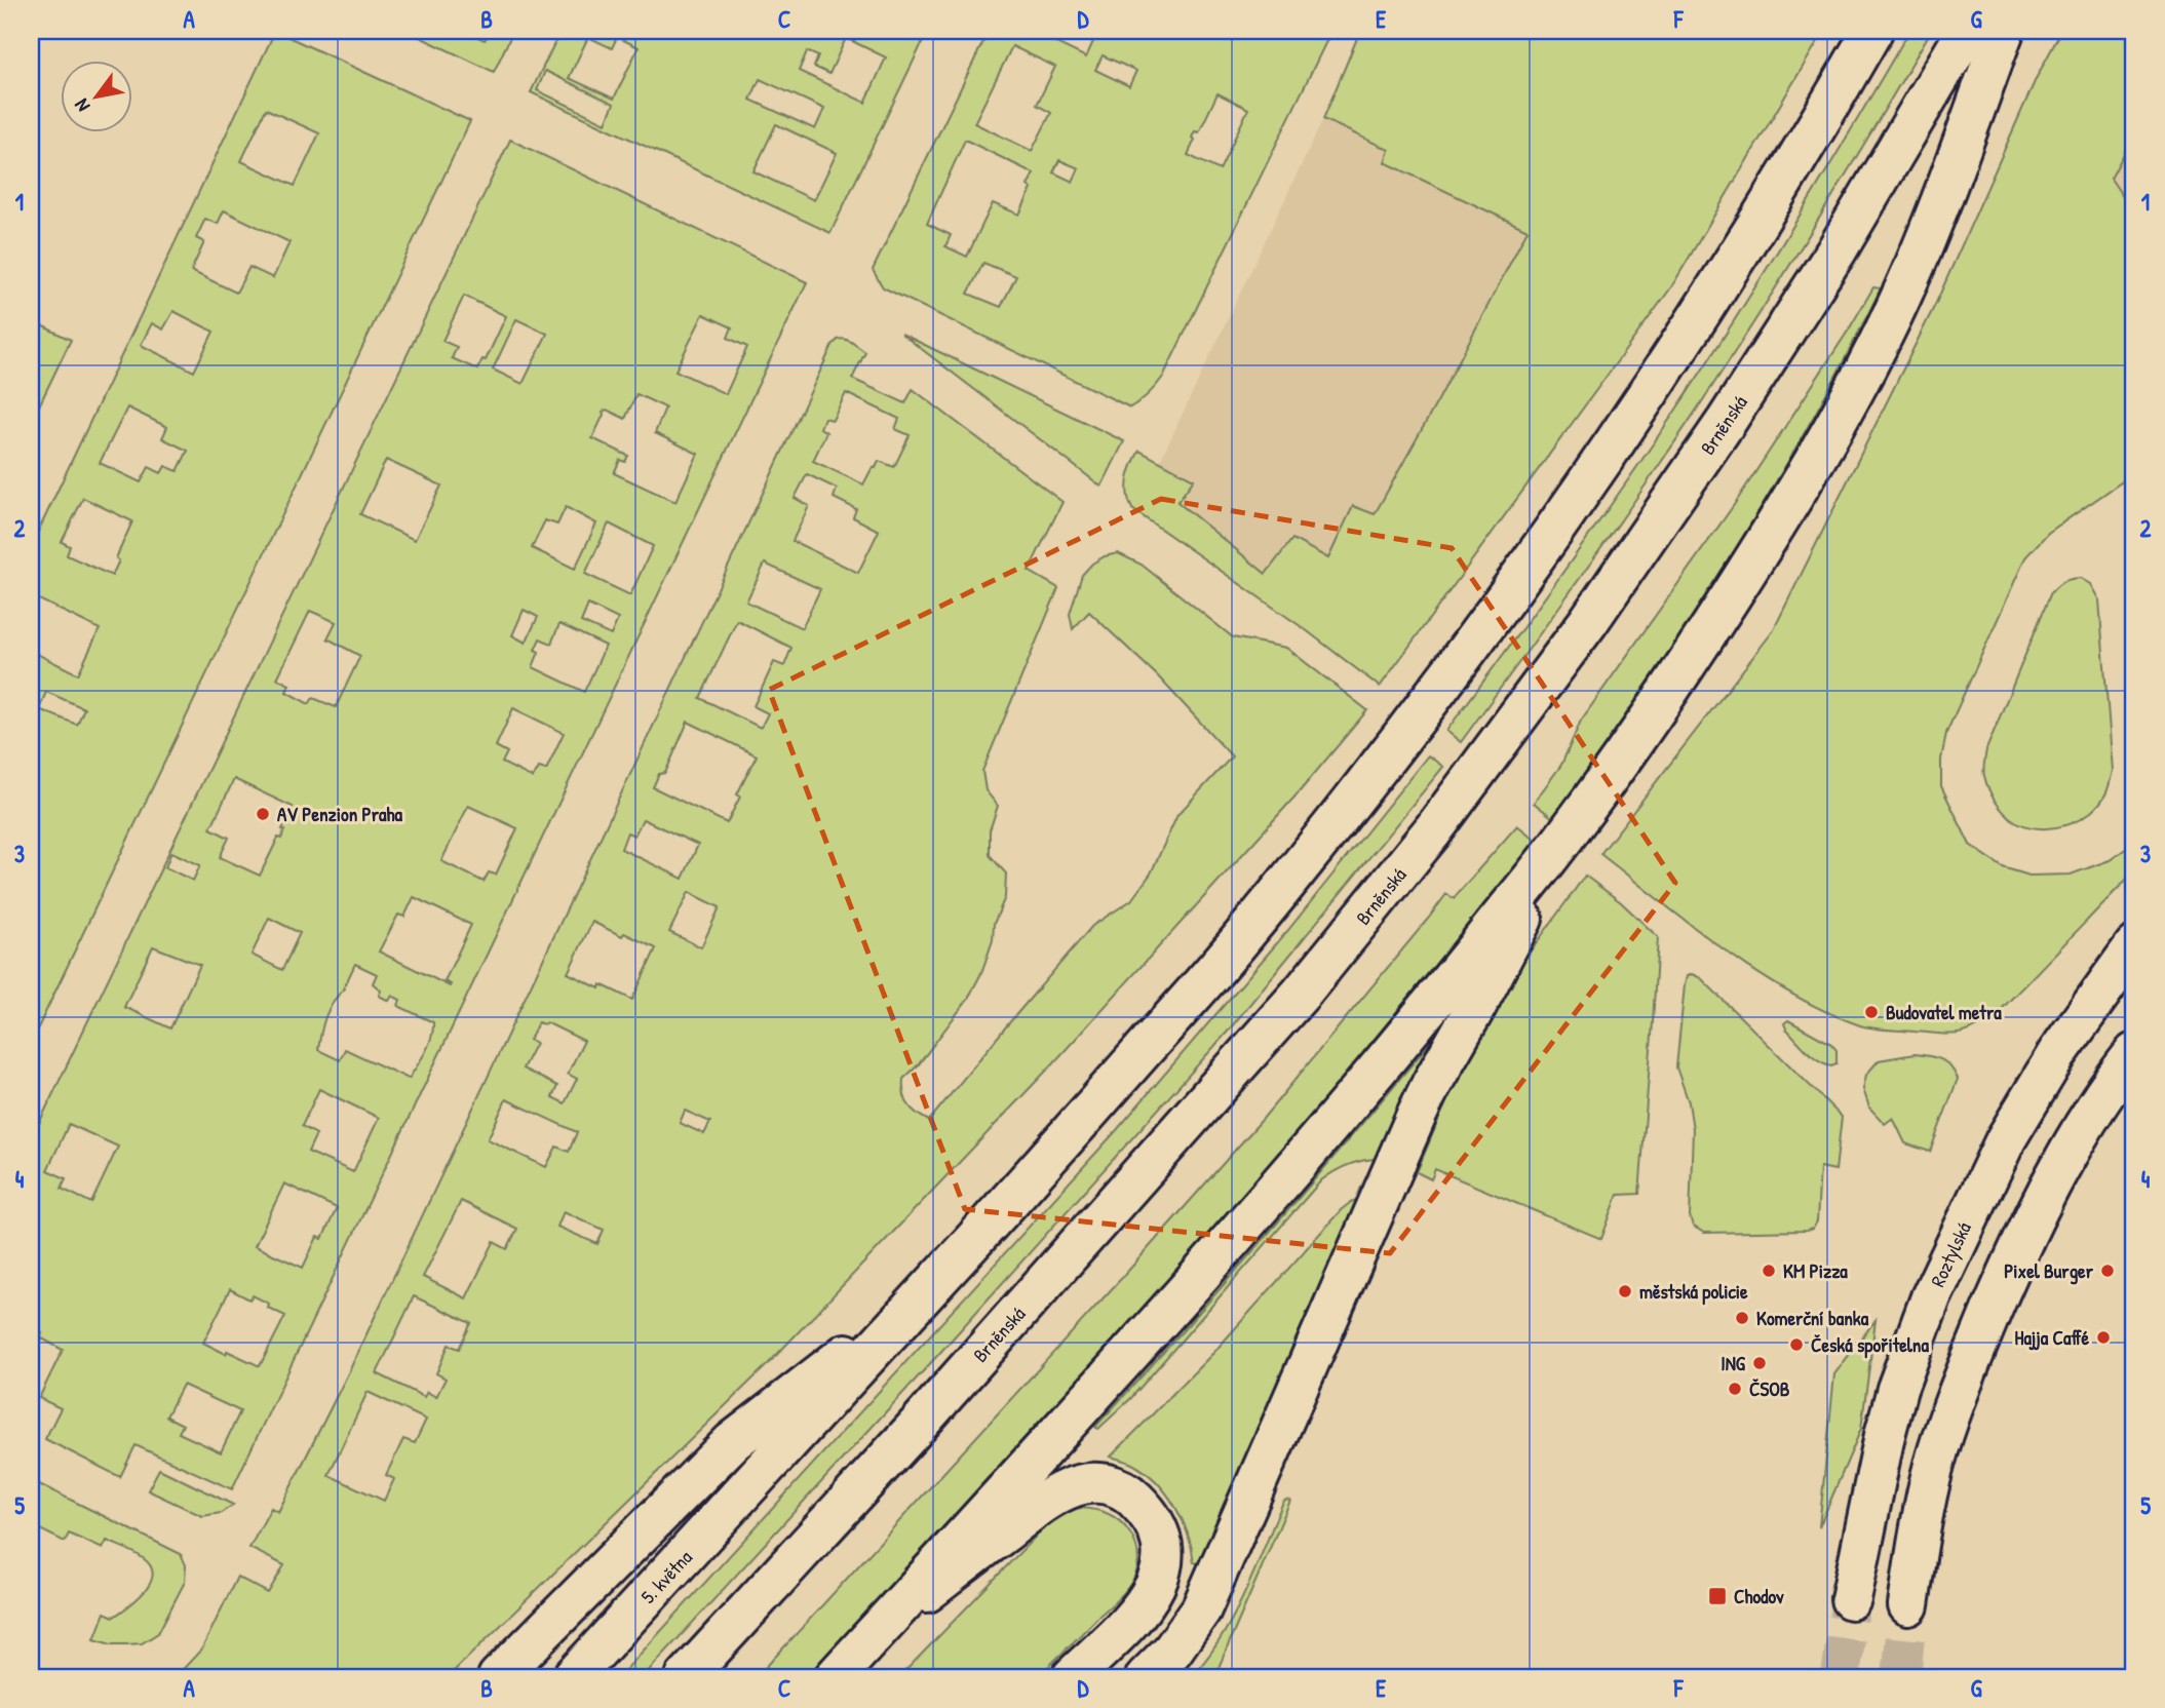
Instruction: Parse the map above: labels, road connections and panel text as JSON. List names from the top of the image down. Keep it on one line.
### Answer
{"streets":{"main road":["Brněnská","Roztylská","5. května"]},"places":{"other":["AV Penzion Praha","Budovatel metra","KM Pizza","Pixel Burger","městská policie","Komerční banka","Hajja Caffé","Česká spořitelna","ING","ČSOB"],"transit":["Chodov"]},"north":"bottom left","grid":{"columns":["A","B","C","D","E","F","G"],"rows":["1","2","3","4","5"]}}
